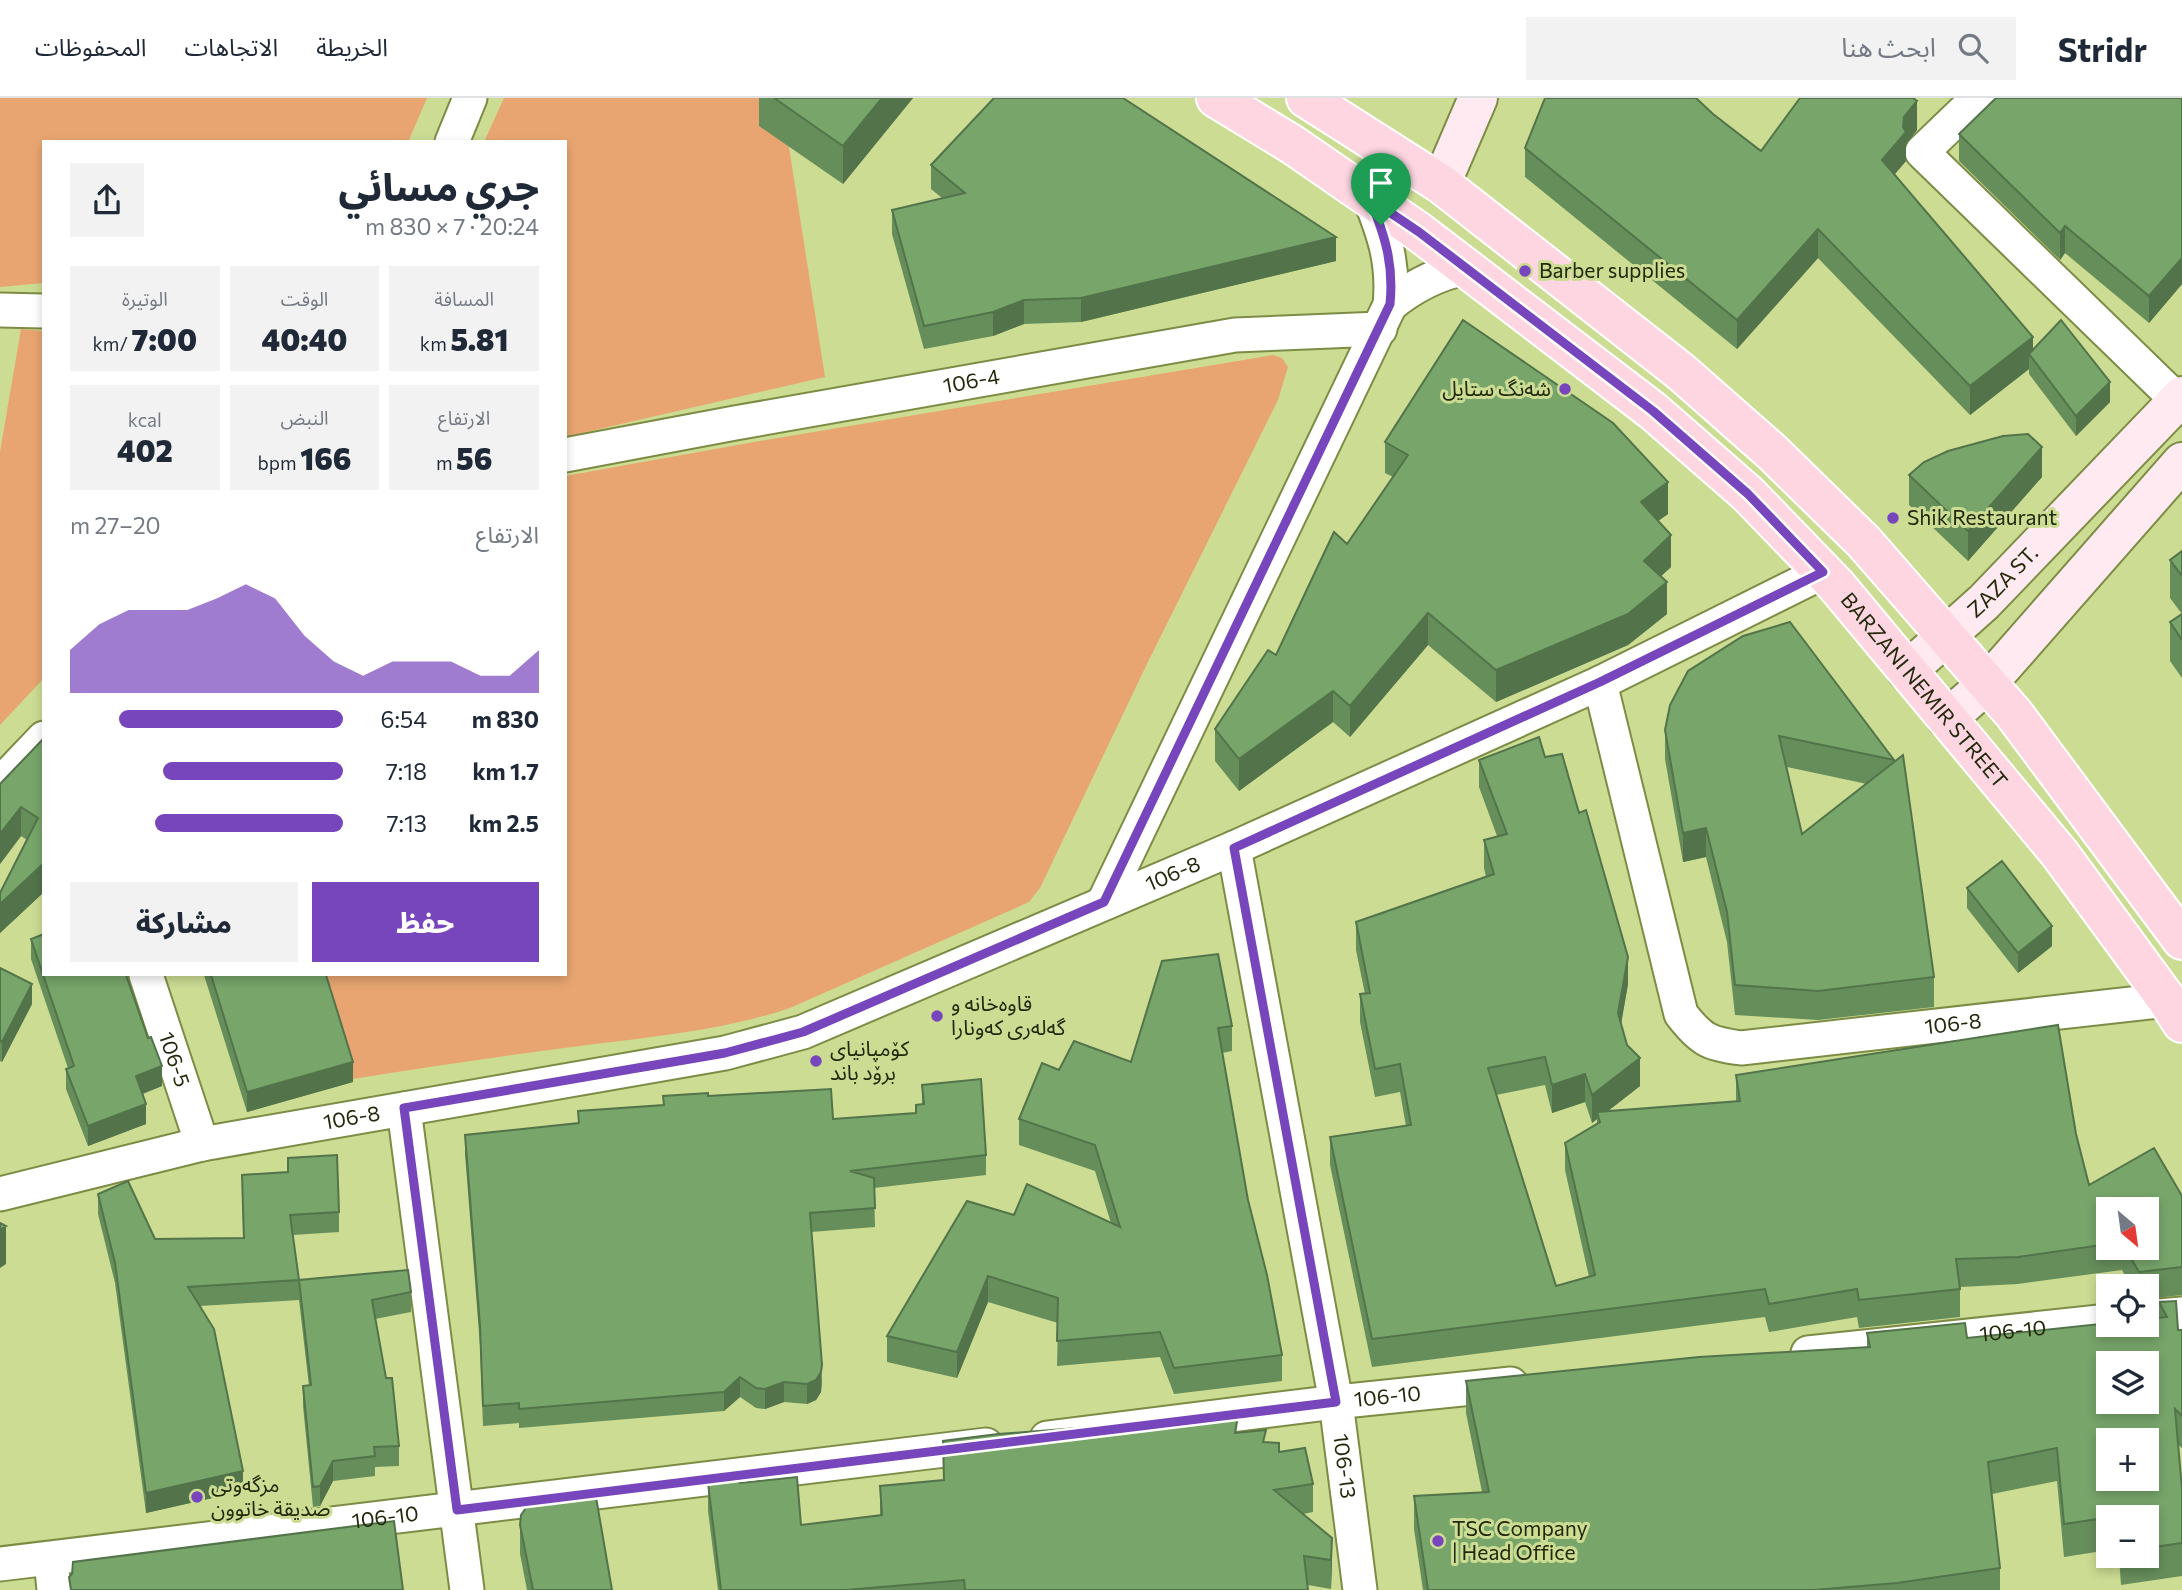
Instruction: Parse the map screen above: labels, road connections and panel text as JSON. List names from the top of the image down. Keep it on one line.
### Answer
{"streets":{"main road":["BARZANI NEMIR STREET"],"street":["106-4","ZAZA ST.","106-8","106-5","106-10","106-13"]},"crossings":[["ZAZA ST.","BARZANI NEMIR STREET"],["BARZANI NEMIR STREET","106-8"],["106-8","106-5"],["106-8","106-13"],["106-10","106-13"]],"places":["Barber supplies","شەنگ ستایل","Shik Restaurant","قاوەخانە و گەلەری کەونارا","کۆمپانیای برۆد باند","مزگەوتی صديقة خاتوون","TSC Company | Head Office"],"north":"bottom right","page":{"header":"Stridr","search":"ابحث هنا","nav":["الخريطة","الاتجاهات","المحفوظات"],"heading":["جري مسائي","20:24 · 7 × 830 m"],"stats":[["المسافة","5.81 km"],["الوقت","40:40"],["الوتيرة","7:00 /km"],["الارتفاع","56 m"],["النبض","166 bpm"],["kcal","402"]],"chart":["الارتفاع","20–27 m"],"list":[{"name":"830 m","note":"6:54"},{"name":"1.7 km","note":"7:18"},{"name":"2.5 km","note":"7:13"}],"buttons":["حفظ","مشاركة"],"map_buttons":["+","−"]}}
